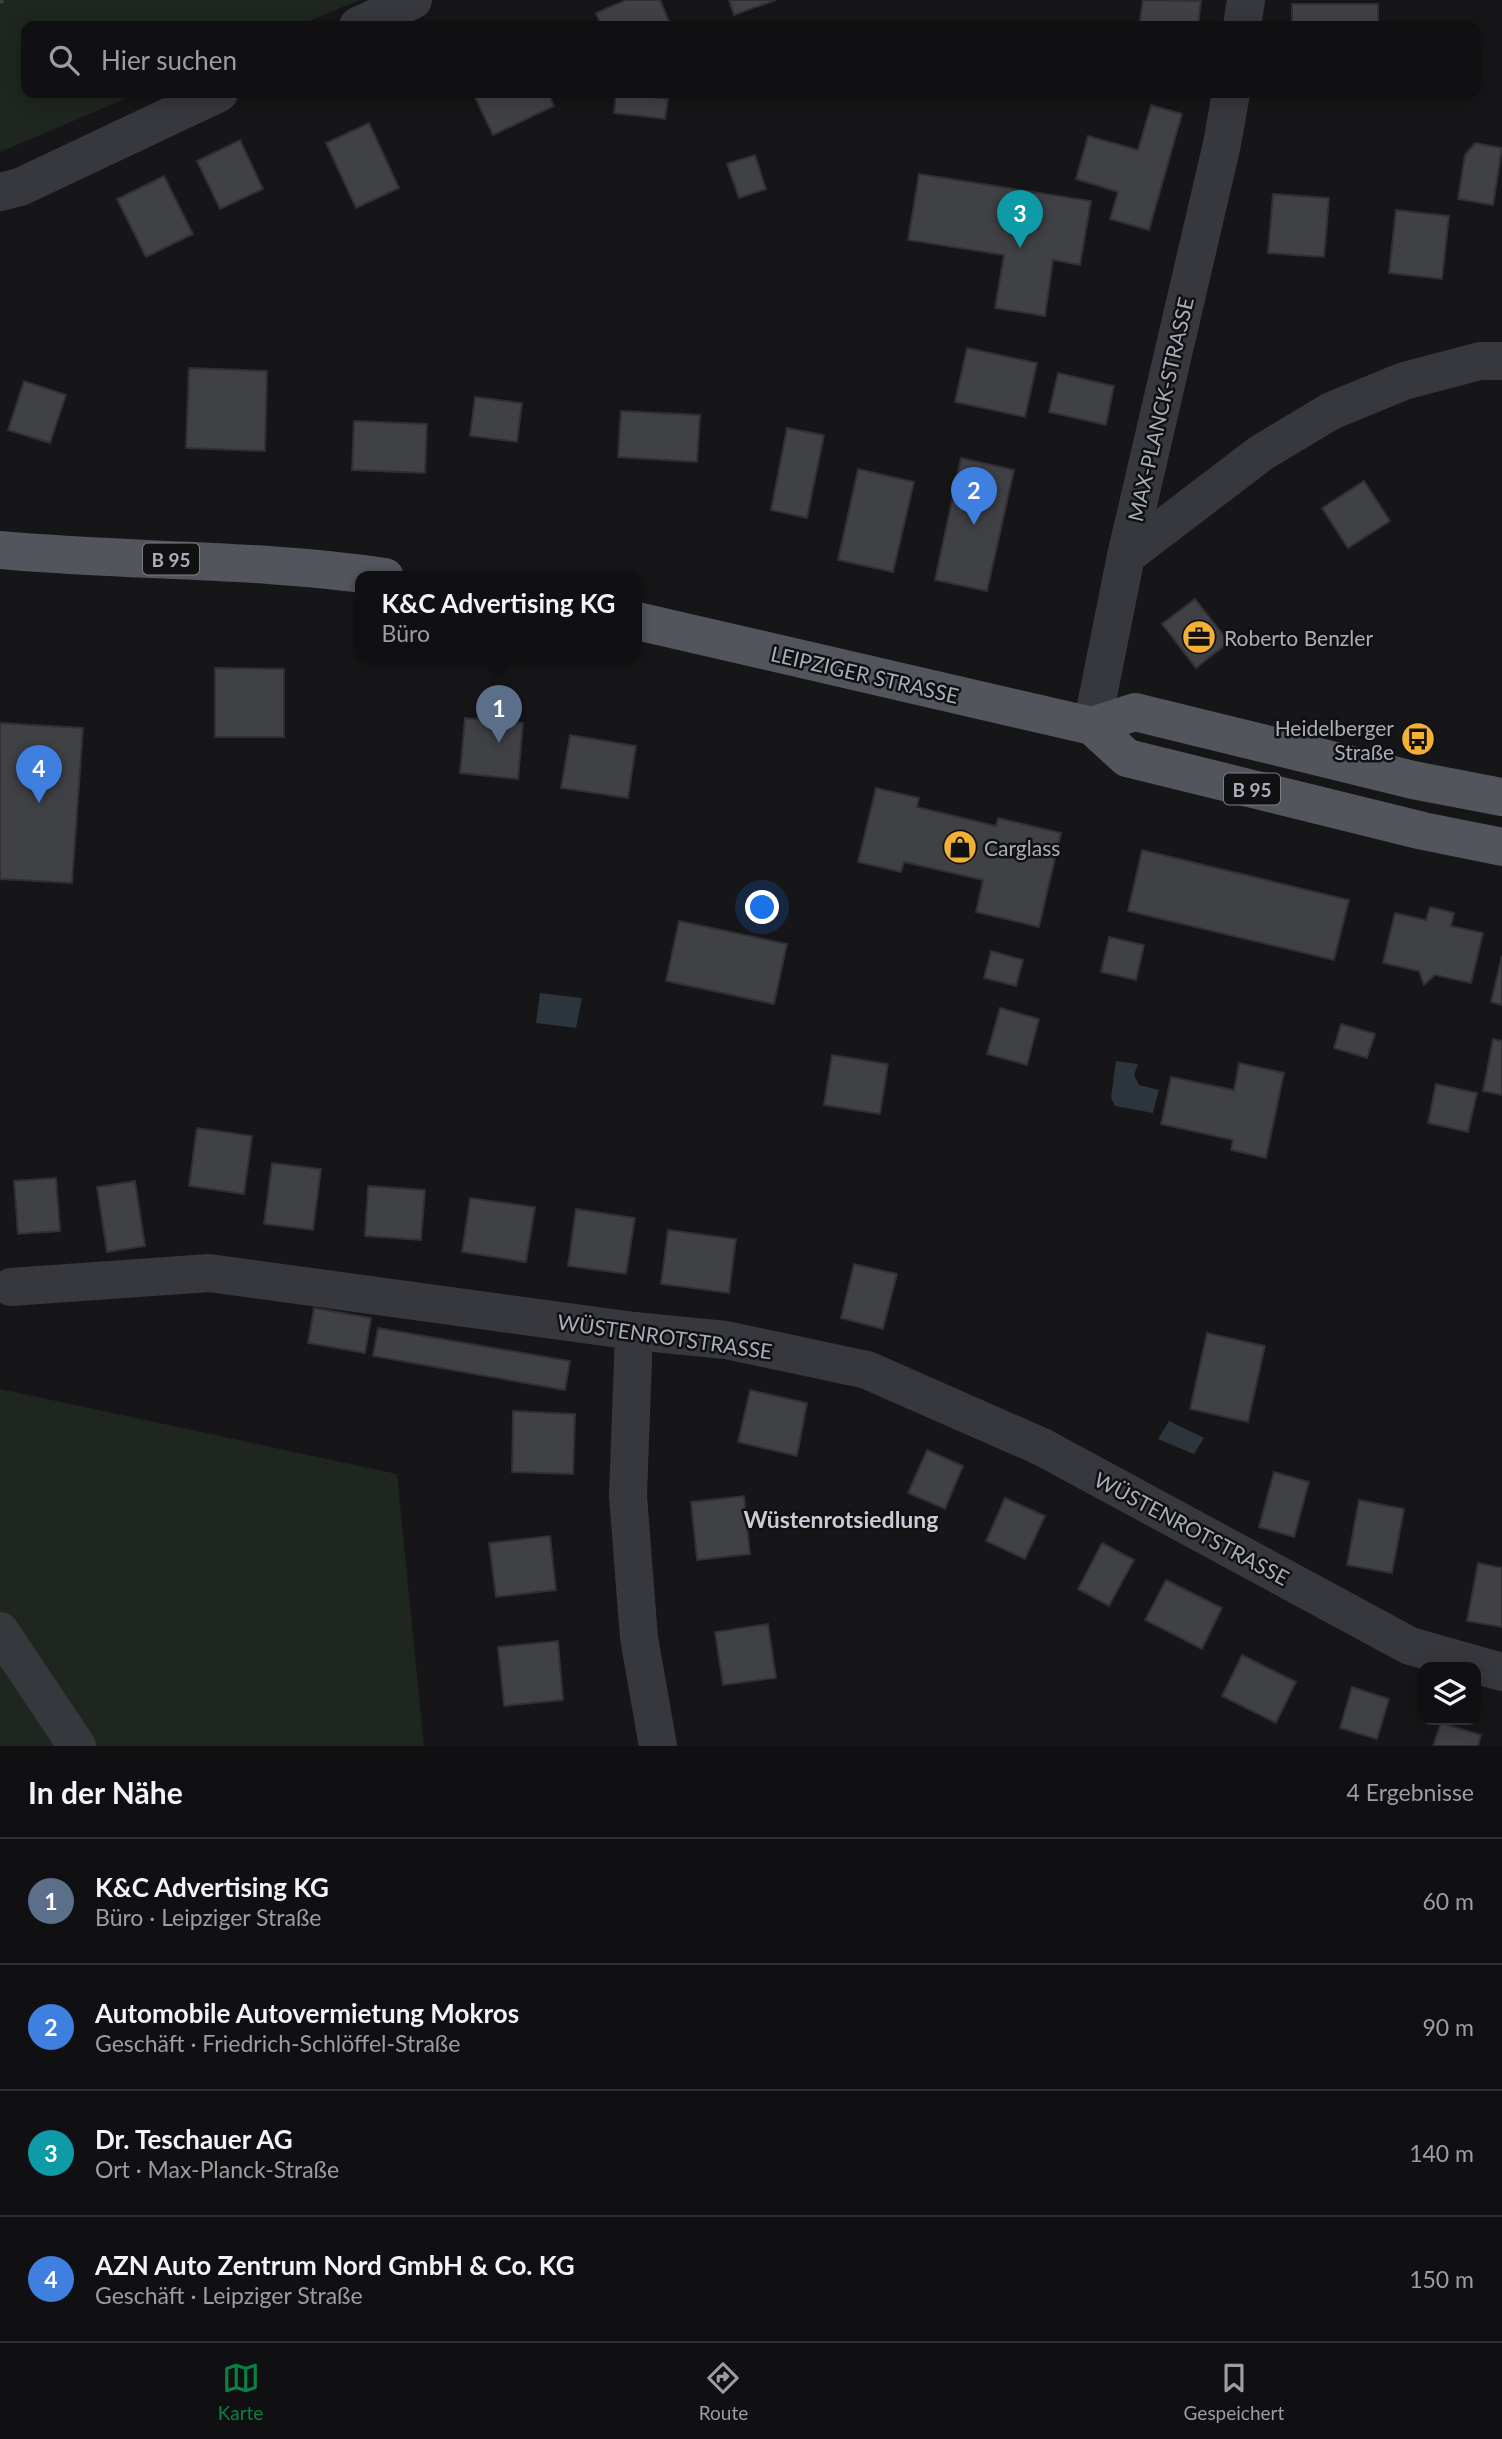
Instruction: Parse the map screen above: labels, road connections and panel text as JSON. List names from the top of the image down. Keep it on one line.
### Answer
{"streets":{"main road":["B 95","LEIPZIGER STRASSE"],"street":["MAX-PLANCK-STRASSE","WÜSTENROTSTRASSE"]},"crossings":[["MAX-PLANCK-STRASSE","B 95"],["MAX-PLANCK-STRASSE","LEIPZIGER STRASSE"],["B 95","LEIPZIGER STRASSE"]],"districts":["Wüstenrotsiedlung"],"places":{"office":["Roberto Benzler"],"bus stop":["Heidelberger Straße"],"shop":["Carglass"]},"page":{"search":"Hier suchen","pins":["3","2","1","4"],"popup":["K&C Advertising KG","Büro"],"heading":["In der Nähe","4 Ergebnisse"],"list":[{"mark":"1","name":"K&C Advertising KG","note":"Büro · Leipziger Straße","value":"60 m"},{"mark":"2","name":"Automobile Autovermietung Mokros","note":"Geschäft · Friedrich-Schlöffel-Straße","value":"90 m"},{"mark":"3","name":"Dr. Teschauer AG","note":"Ort · Max-Planck-Straße","value":"140 m"},{"mark":"4","name":"AZN Auto Zentrum Nord GmbH & Co. KG","note":"Geschäft · Leipziger Straße","value":"150 m"}],"nav":["Karte","Route","Gespeichert"]}}
